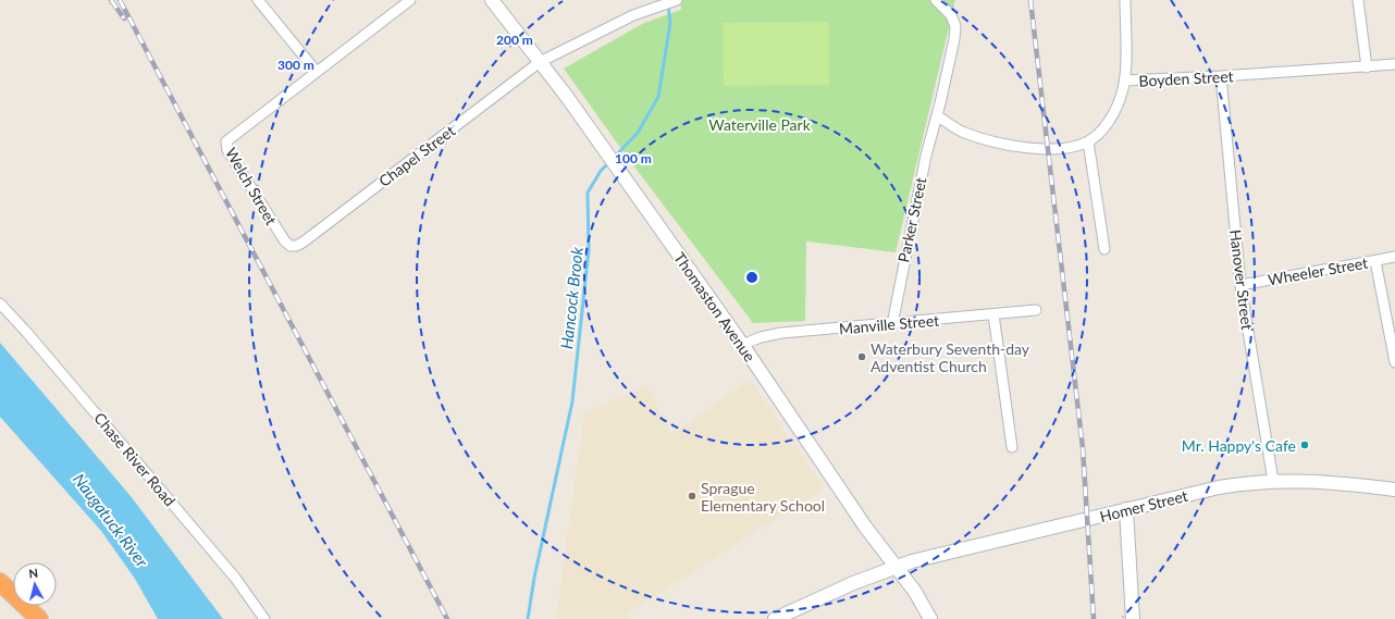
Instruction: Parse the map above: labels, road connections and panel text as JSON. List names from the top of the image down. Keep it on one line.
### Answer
{"streets":{"main road":["Thomaston Avenue","Homer Street"],"street":["Boyden Street","Chapel Street","Welch Street","Parker Street","Wheeler Street","Hanover Street","Manville Street","Chase River Road"]},"crossings":[["Boyden Street","Parker Street"],["Boyden Street","Hanover Street"],["Chapel Street","Welch Street"],["Chapel Street","Thomaston Avenue"],["Parker Street","Manville Street"],["Wheeler Street","Hanover Street"],["Hanover Street","Homer Street"],["Thomaston Avenue","Manville Street"],["Thomaston Avenue","Homer Street"]],"water":["Hancock Brook","Naugatuck River"],"parks":["Waterville Park"],"places":["Waterbury Seventh-day Adventist Church","Mr. Happy's Cafe","Sprague Elementary School"],"north":"top","rings":["200 m","300 m","100 m"]}
